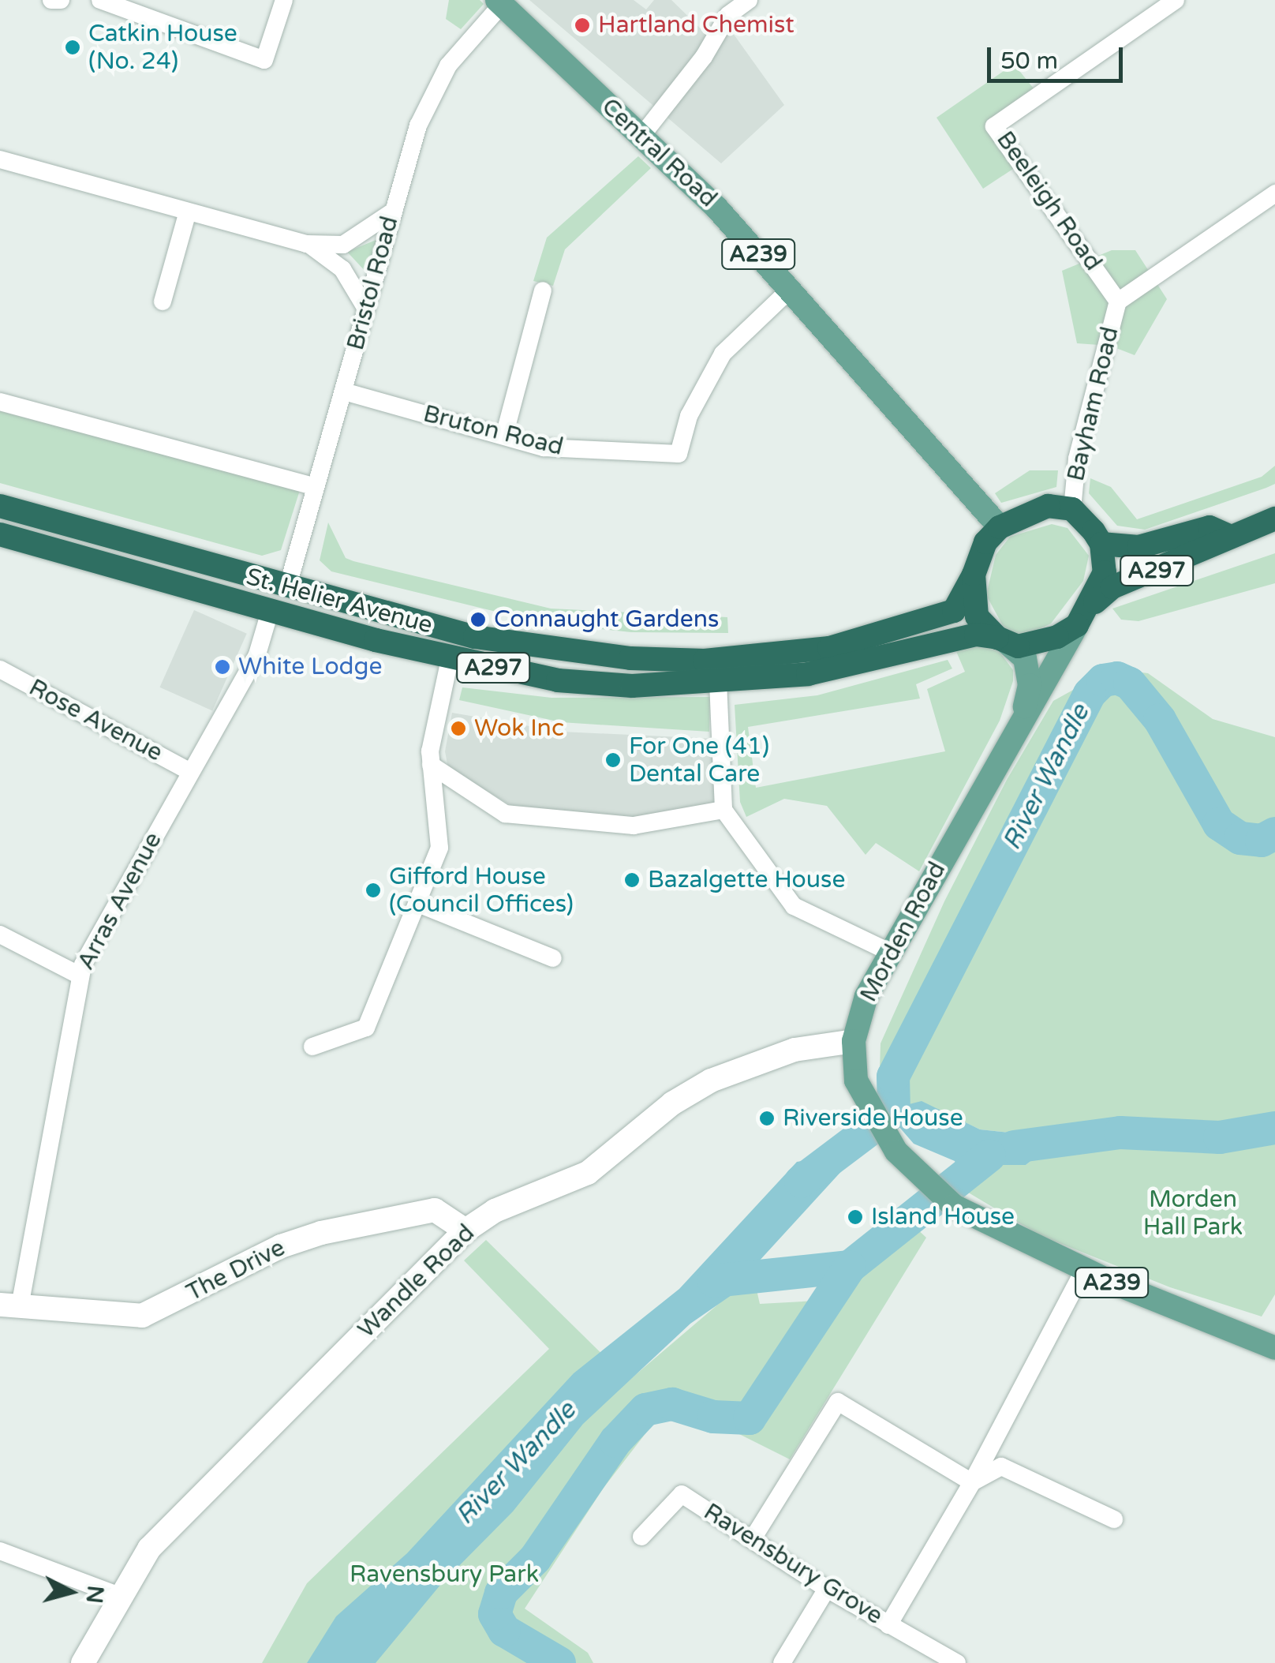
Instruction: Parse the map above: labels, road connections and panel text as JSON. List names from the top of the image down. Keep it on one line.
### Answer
{"streets":{"highway":["A297","St. Helier Avenue"],"main road":["Central Road","A239","Morden Road"],"street":["Beeleigh Road","Bristol Road","Bayham Road","Bruton Road","Rose Avenue","Arras Avenue","The Drive","Wandle Road","Ravensbury Grove"]},"crossings":[["Central Road","Bristol Road"],["Central Road","Bayham Road"],["Central Road","Bruton Road"],["Central Road","A297"],["Central Road","St. Helier Avenue"],["Central Road","Morden Road"],["Beeleigh Road","Bayham Road"],["Bristol Road","Bruton Road"],["Bristol Road","St. Helier Avenue"],["Bayham Road","A297"],["Bayham Road","St. Helier Avenue"],["Bayham Road","Morden Road"],["A297","St. Helier Avenue"],["A297","Morden Road"],["St. Helier Avenue","Arras Avenue"],["St. Helier Avenue","Morden Road"],["Rose Avenue","Arras Avenue"],["Arras Avenue","The Drive"],["Morden Road","Wandle Road"],["The Drive","Wandle Road"]],"water":["River Wandle"],"parks":["Morden Hall Park","Ravensbury Park"],"places":["Hartland Chemist","Catkin House (No. 24)","Connaught Gardens","White Lodge","Wok Inc","For One (41) Dental Care","Bazalgette House","Gifford House (Council Offices)","Riverside House","Island House"],"scale_bar":"50 m","north":"right"}
